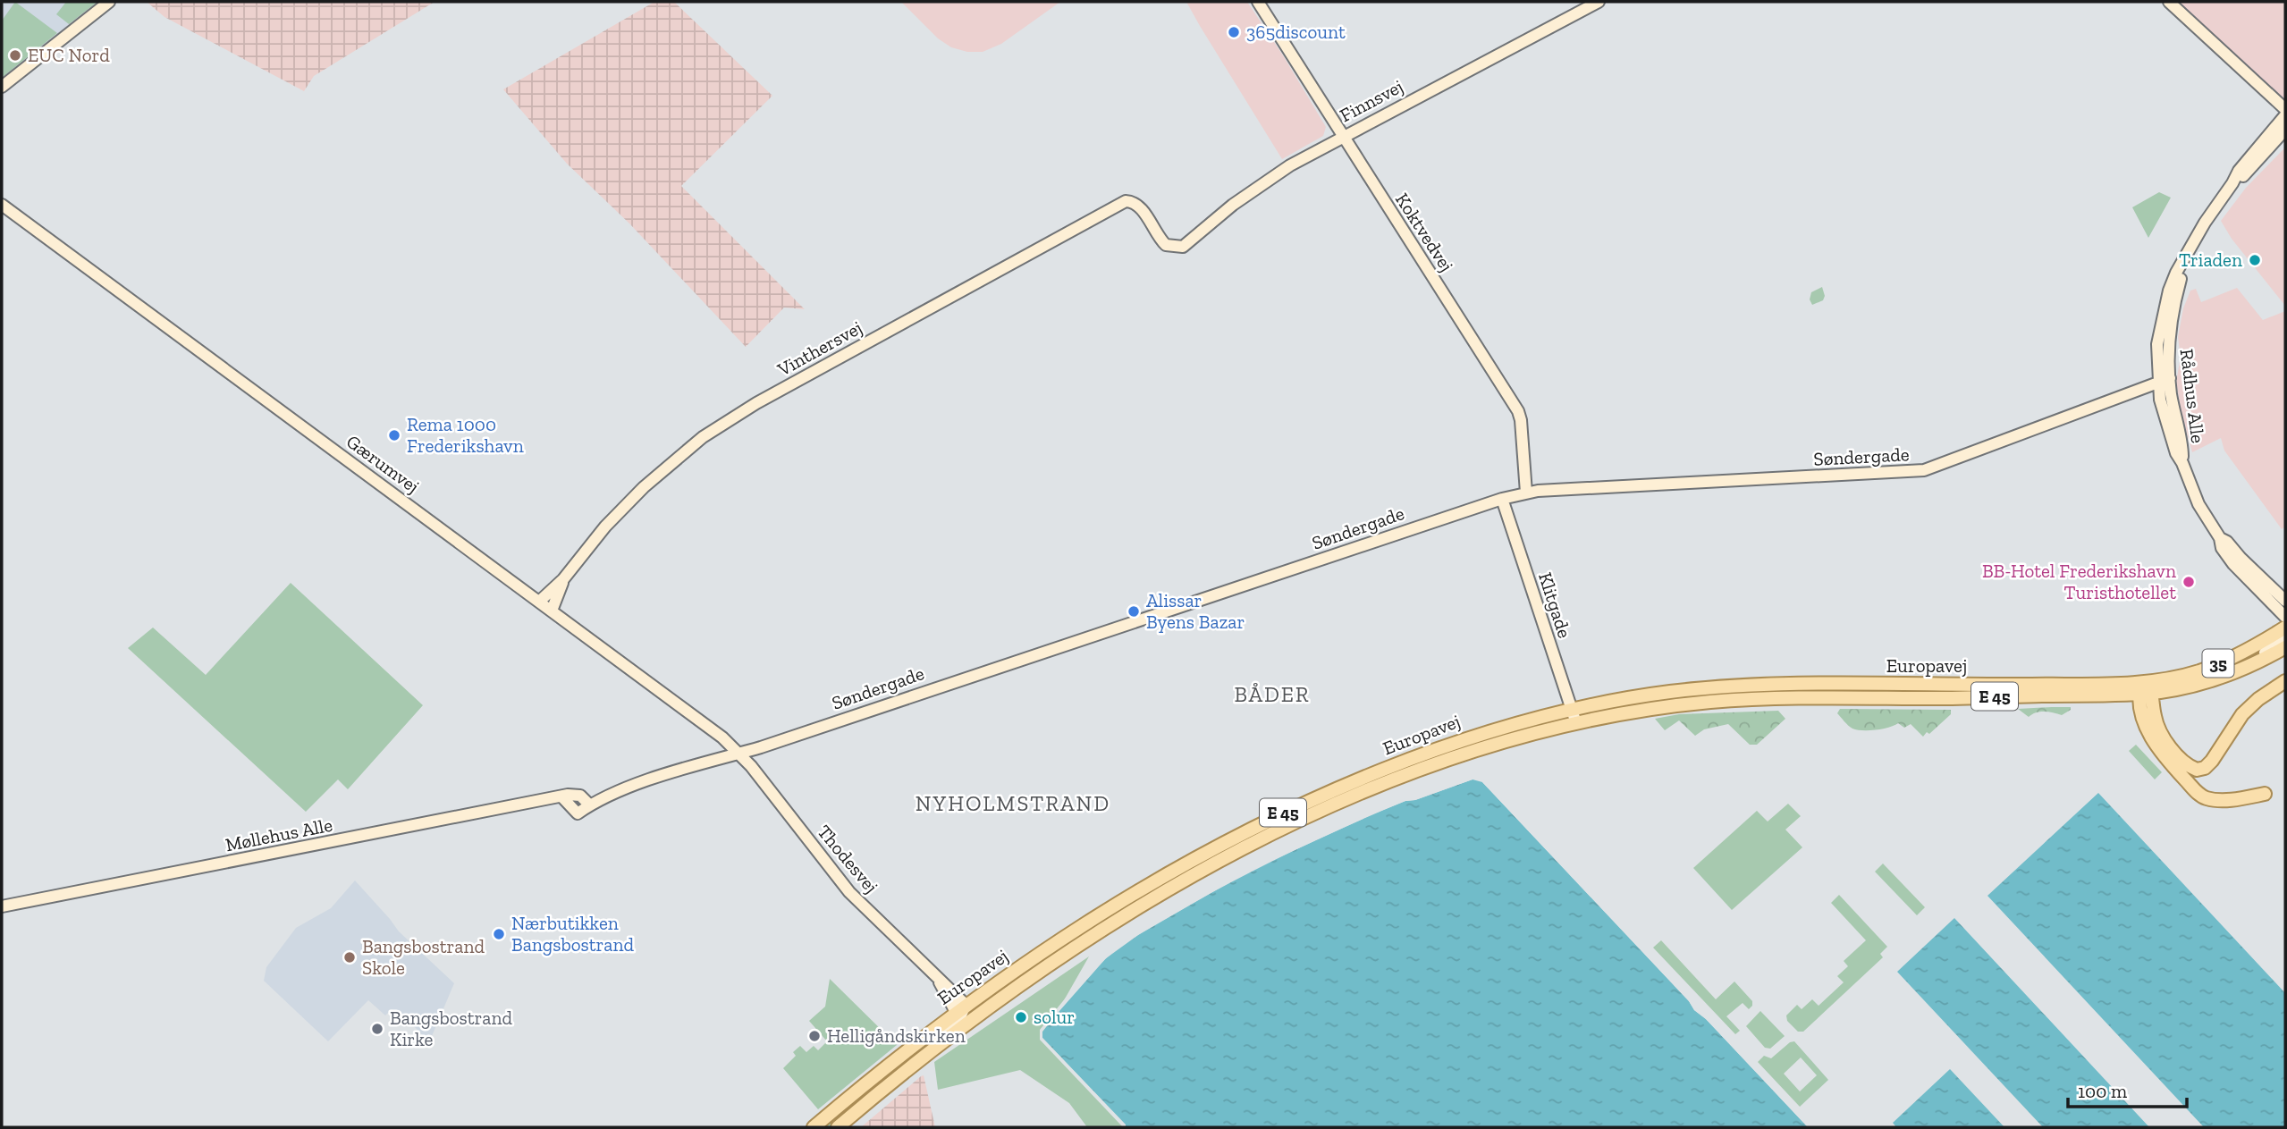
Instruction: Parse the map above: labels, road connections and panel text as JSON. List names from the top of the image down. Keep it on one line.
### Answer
{"streets":{"main road":["35","Europavej","E 45"],"street":["Finnsvej","Koktvedvej","Vinthersvej","Rådhus Alle","Søndergade","Gærumvej","Klitgade","Møllehus Alle","Thodesvej"]},"crossings":[["Finnsvej","Koktvedvej"],["Finnsvej","Vinthersvej"],["Koktvedvej","Søndergade"],["Vinthersvej","Gærumvej"],["Rådhus Alle","Søndergade"],["Søndergade","Gærumvej"],["Søndergade","Klitgade"],["Søndergade","Møllehus Alle"],["Søndergade","Thodesvej"],["Gærumvej","Thodesvej"],["Klitgade","Europavej"],["35","Europavej"],["Europavej","Thodesvej"]],"districts":["BÅDER","NYHOLMSTRAND"],"places":["365discount","EUC Nord","Triaden","Rema 1000 Frederikshavn","BB-Hotel Frederikshavn Turisthotellet","Alissar Byens Bazar","Nærbutikken Bangsbostrand","Bangsbostrand Skole","solur","Bangsbostrand Kirke","Helligåndskirken"],"scale_bar":"100 m"}
